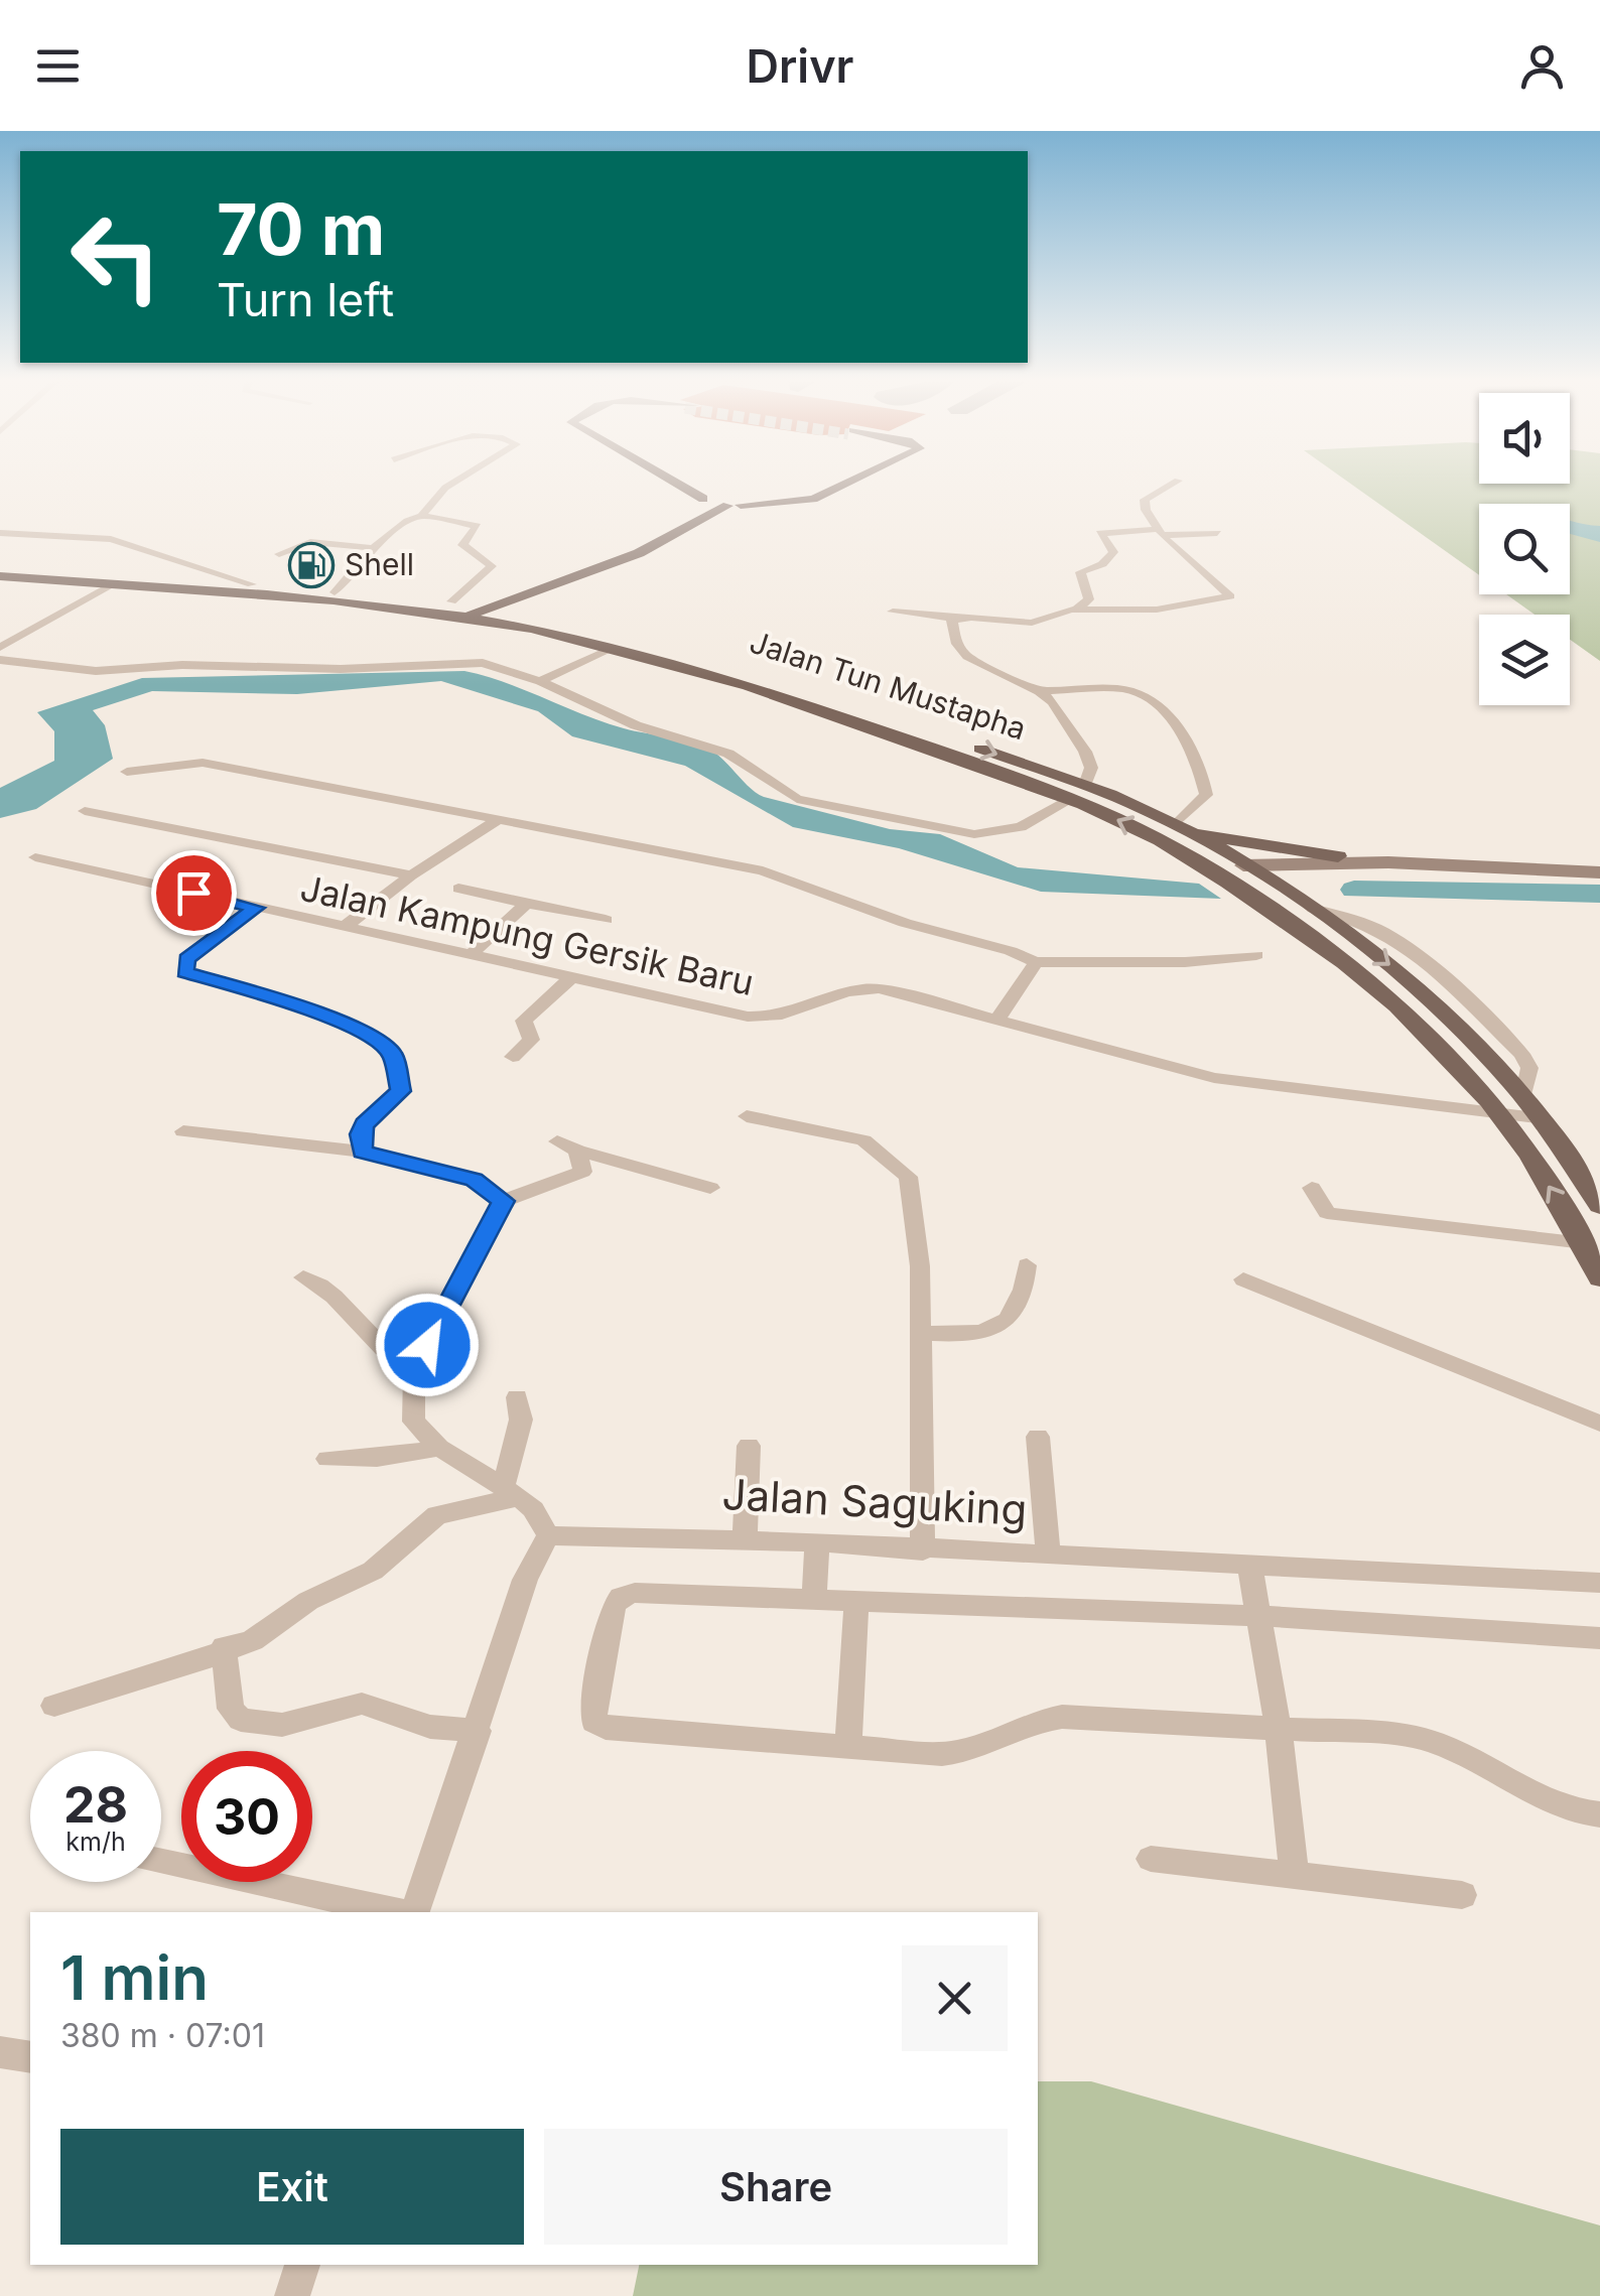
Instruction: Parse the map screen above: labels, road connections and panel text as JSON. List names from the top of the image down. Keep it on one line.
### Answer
{"streets":{"main road":["Jalan Tun Mustapha"],"street":["Jalan Kampung Gersik Baru","Jalan Saguking"]},"crossings":[["Jalan Tun Mustapha","Jalan Kampung Gersik Baru"]],"places":{"fuel station":["Shell"]},"page":{"header":"Drivr","turn":["70 m","Turn left"],"speed":"28 km/h","limit":"30","heading":["1 min","380 m · 07:01"],"buttons":["Exit","Share"]}}
